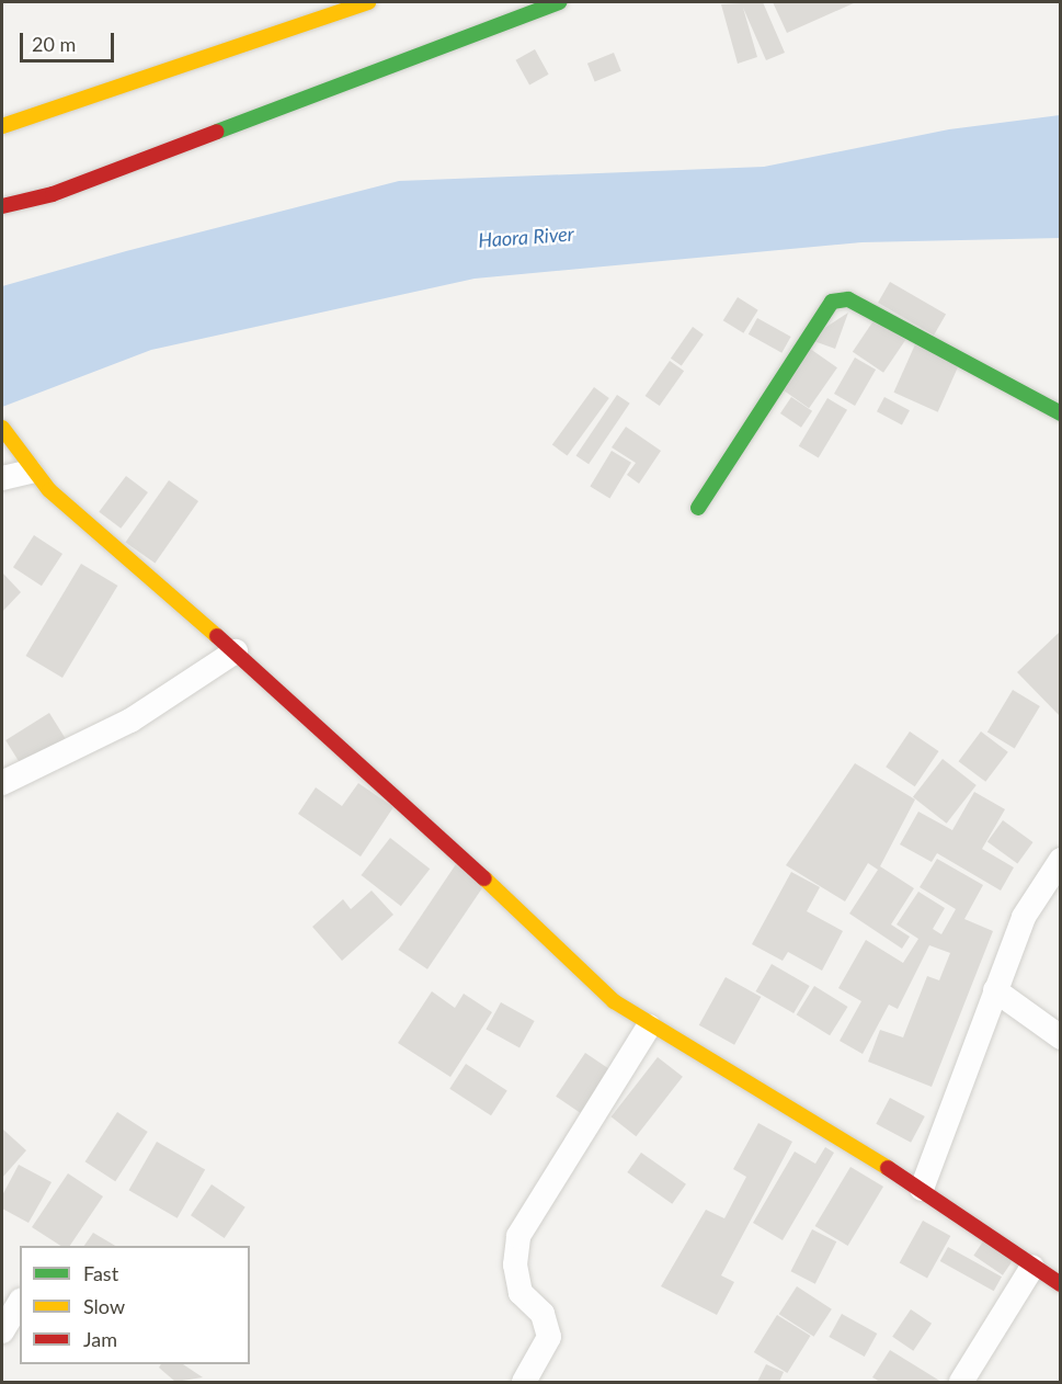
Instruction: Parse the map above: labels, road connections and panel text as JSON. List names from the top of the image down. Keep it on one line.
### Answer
{"water":["Haora River"],"legend":["Fast","Slow","Jam"],"scale_bar":"20 m"}
